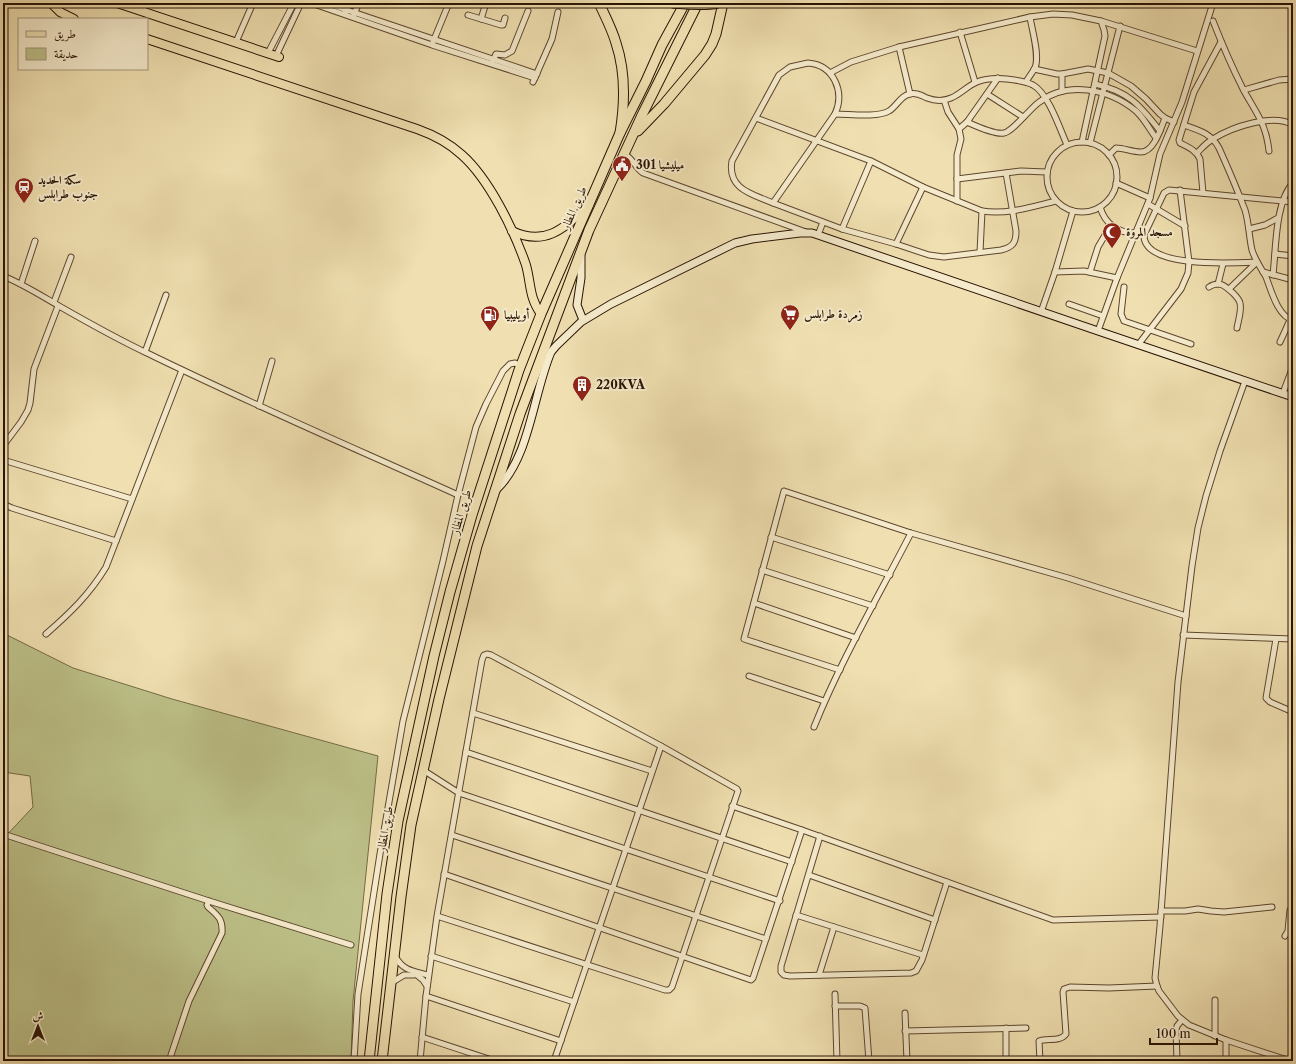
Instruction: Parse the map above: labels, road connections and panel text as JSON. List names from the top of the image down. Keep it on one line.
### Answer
{"streets":{"highway":["طريق المطار"]},"places":{"public building":["ميليشيا 301"],"station":["سكة الحديد جنوب طرابلس"],"mosque":["مسجد المروة"],"supermarket":["زمردة طرابلس"],"fuel station":["أويليبيا"],"building":["220KVA"]},"legend":["طريق","حديقة"],"scale_bar":"100 m","north":"top"}
